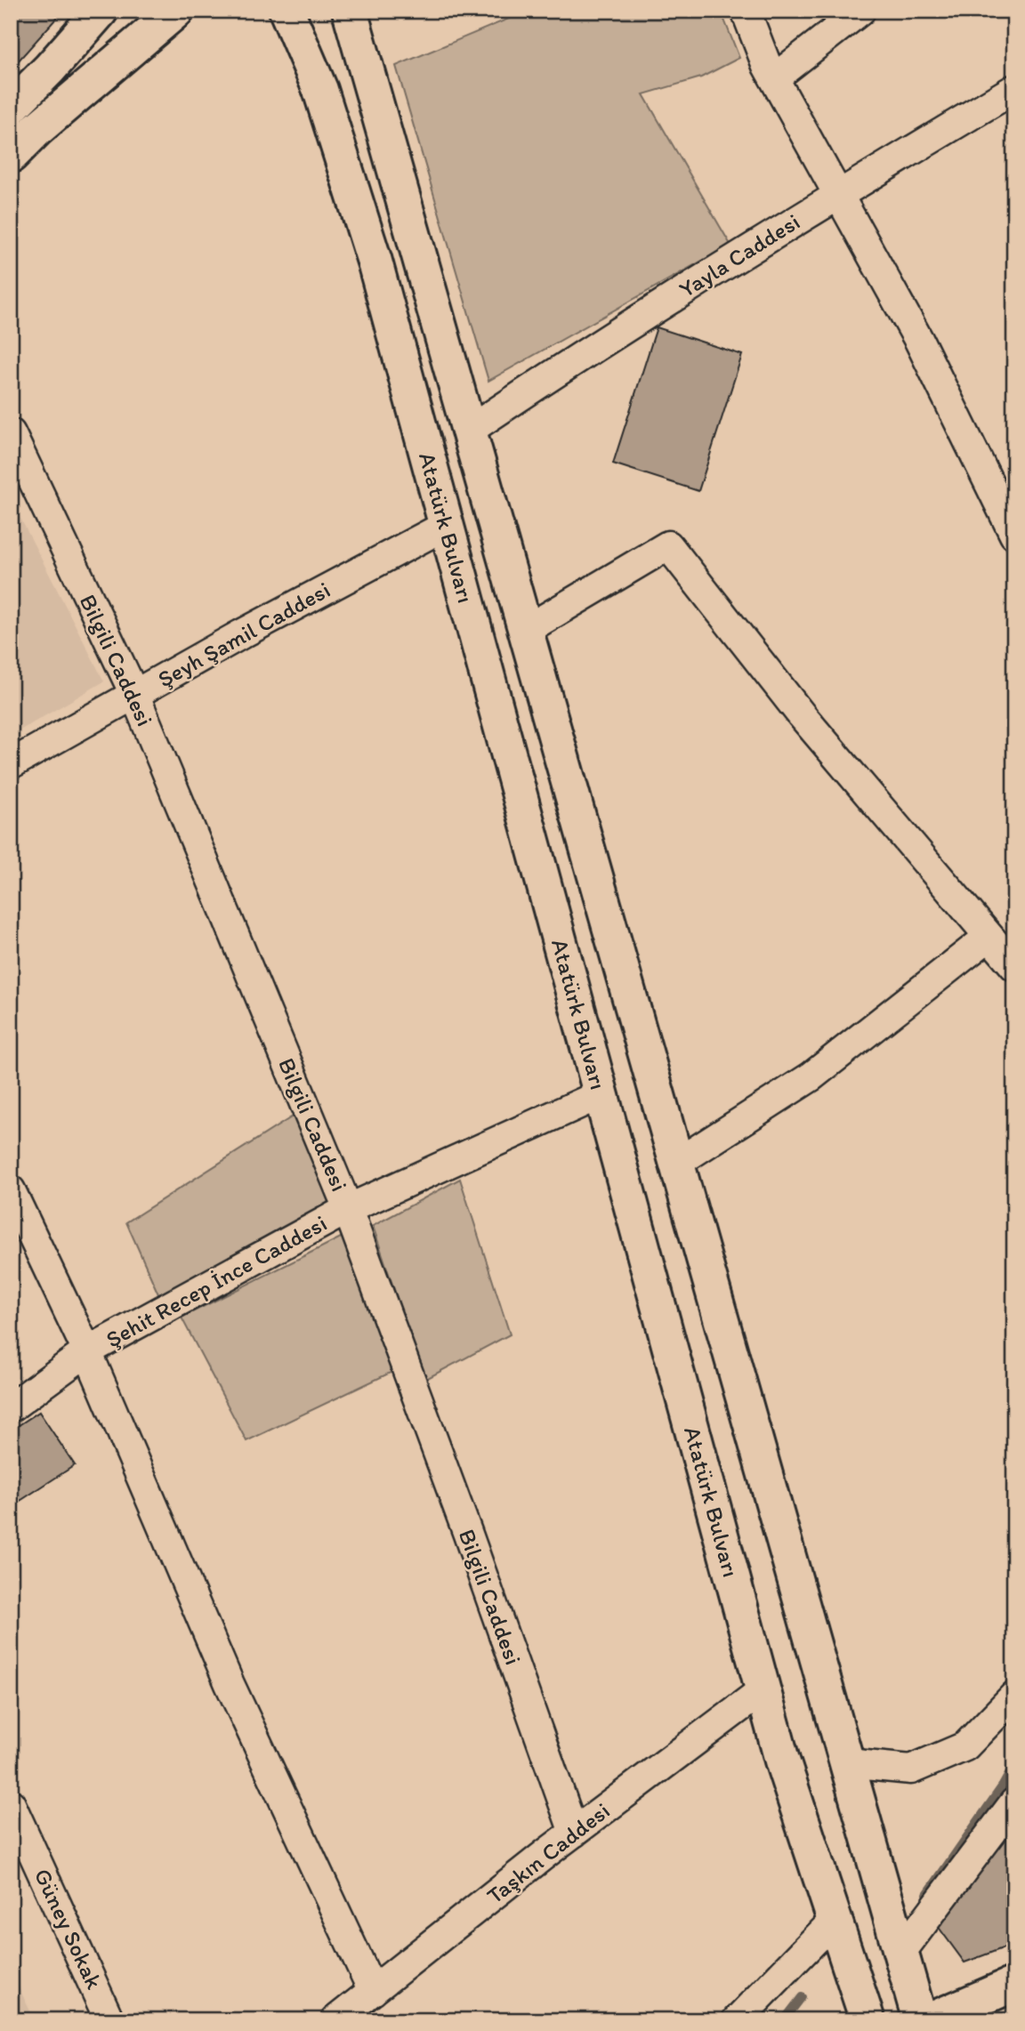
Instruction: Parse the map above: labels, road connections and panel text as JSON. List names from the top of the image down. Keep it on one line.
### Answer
{"streets":{"main road":["Atatürk Bulvarı"],"street":["Yayla Caddesi","Şeyh Şamil Caddesi","Bilgili Caddesi","Şehit Recep İnce Caddesi","Taşkın Caddesi","Güney Sokak"]},"crossings":[["Yayla Caddesi","Atatürk Bulvarı"],["Atatürk Bulvarı","Şeyh Şamil Caddesi"],["Atatürk Bulvarı","Şehit Recep İnce Caddesi"],["Atatürk Bulvarı","Taşkın Caddesi"],["Şeyh Şamil Caddesi","Bilgili Caddesi"],["Bilgili Caddesi","Şehit Recep İnce Caddesi"],["Bilgili Caddesi","Taşkın Caddesi"]]}
